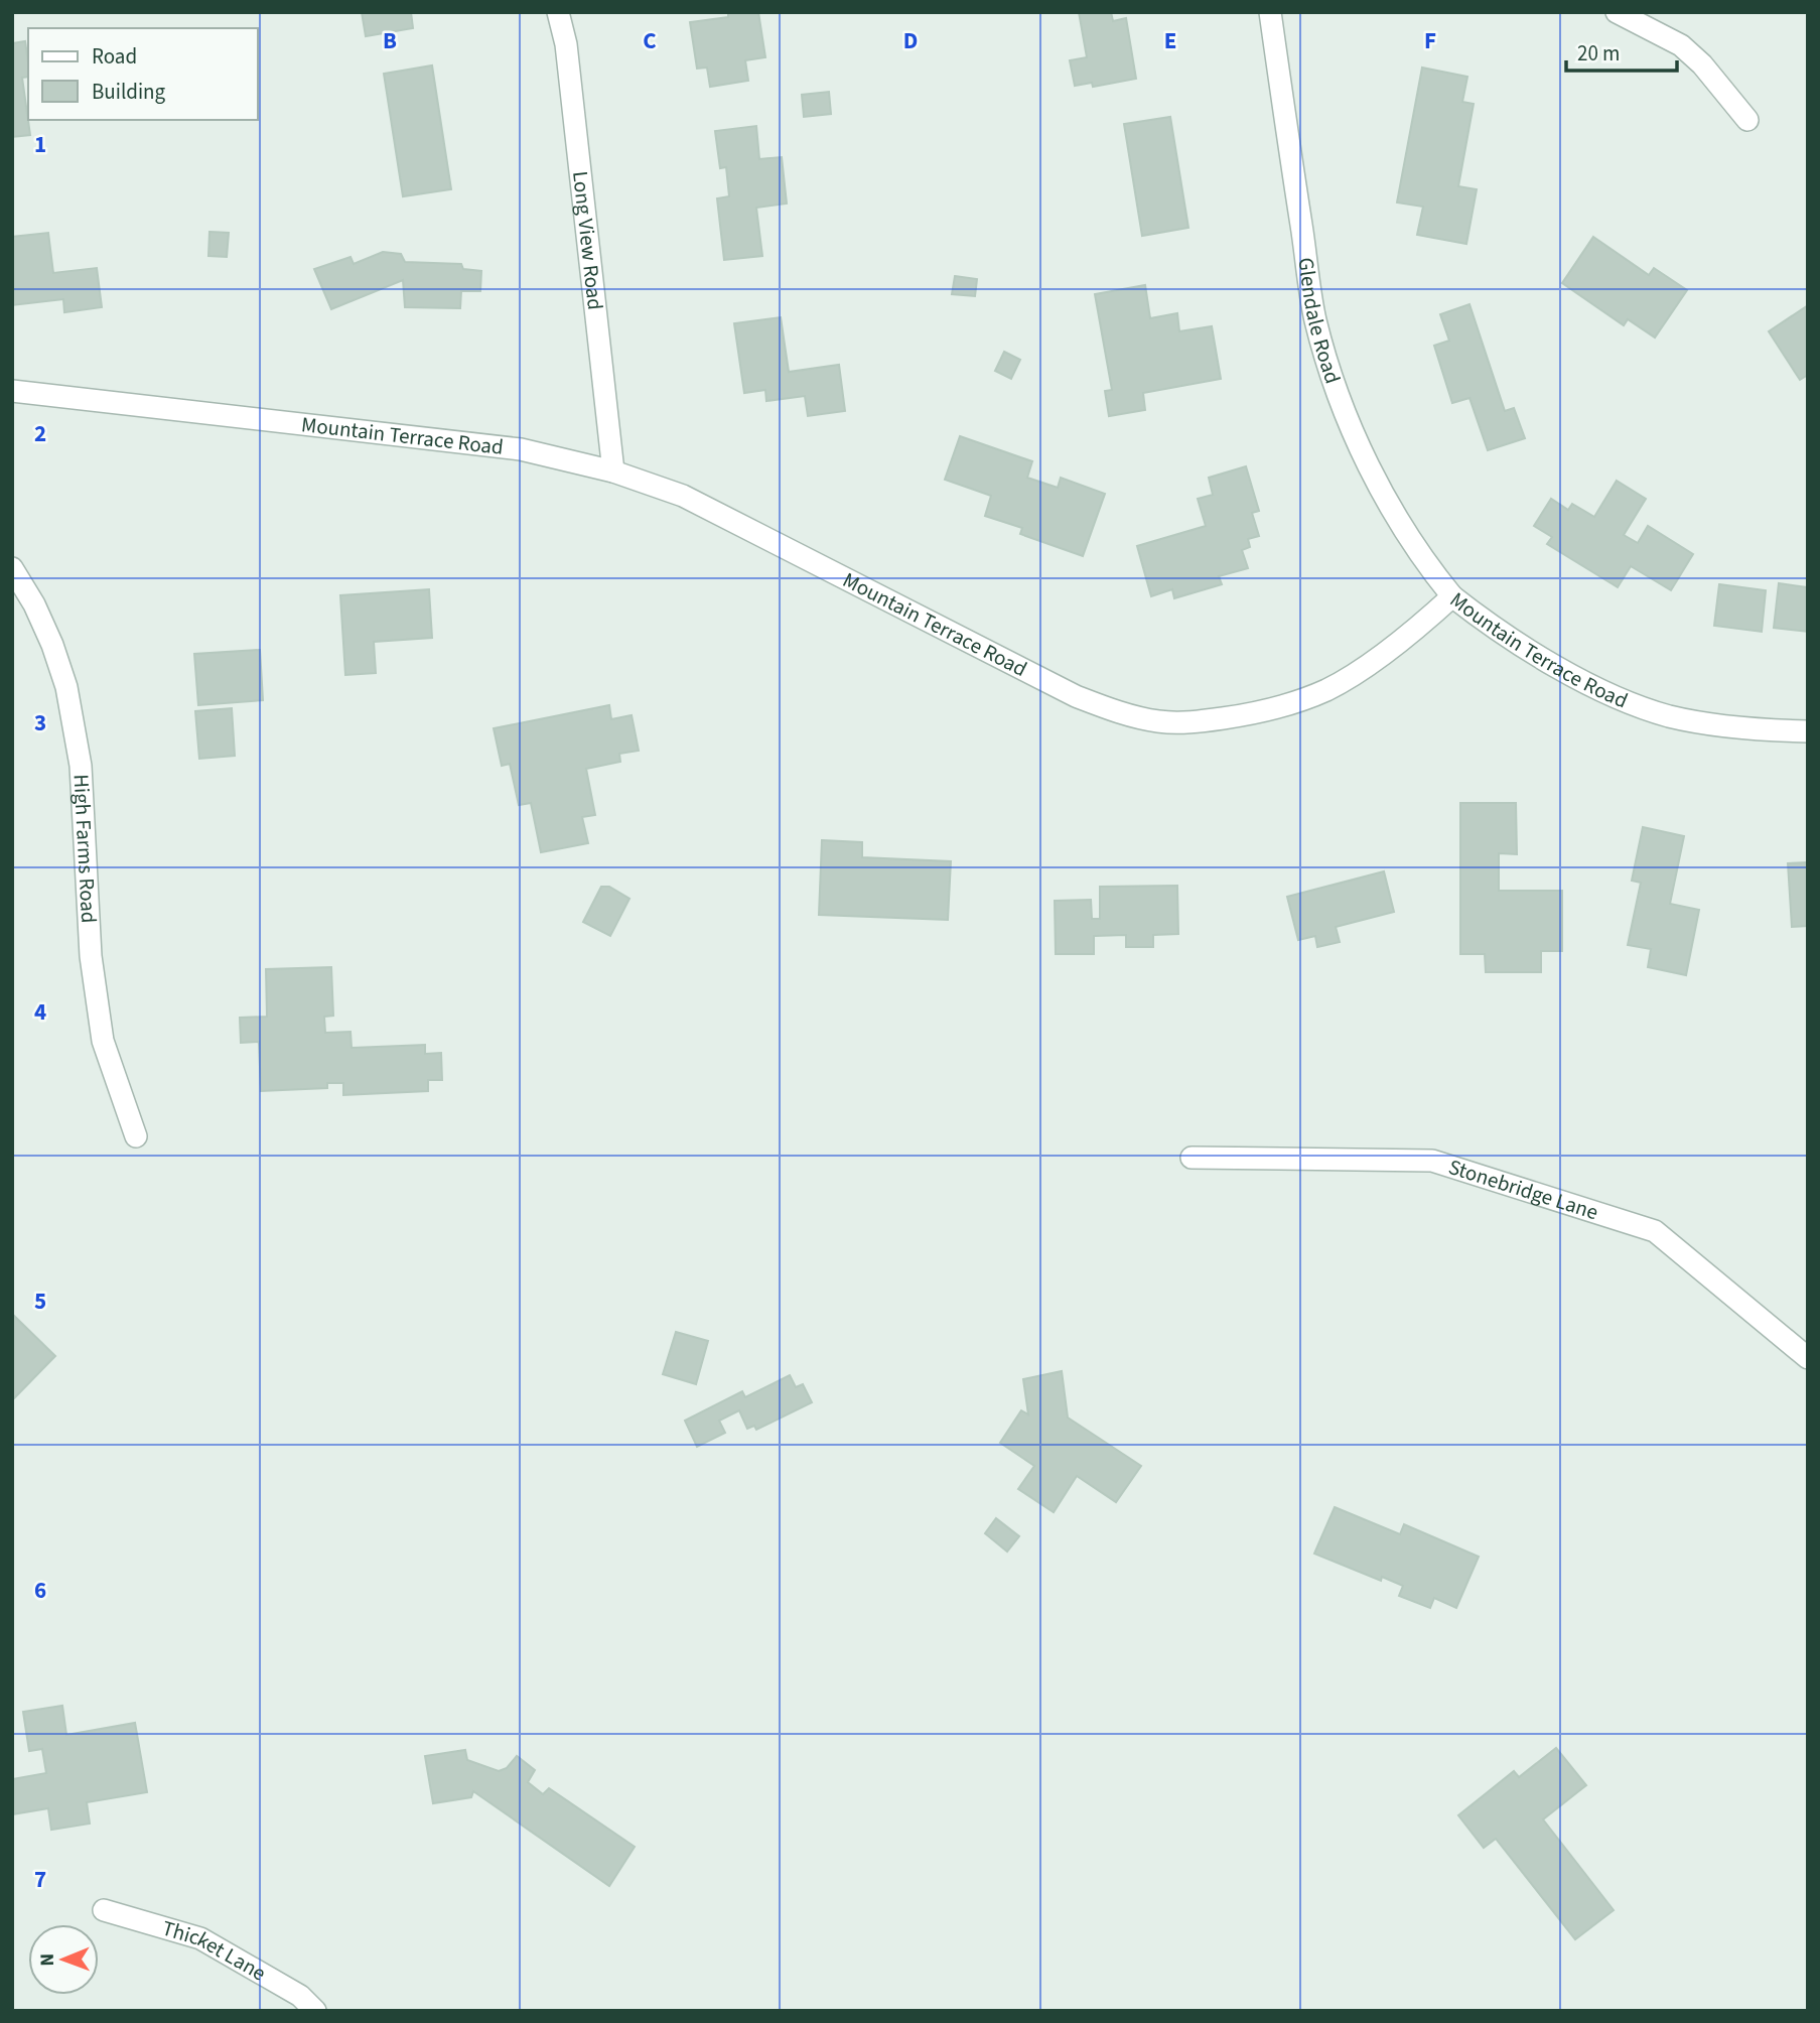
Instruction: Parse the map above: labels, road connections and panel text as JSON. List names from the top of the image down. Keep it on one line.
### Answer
{"streets":{"street":["Long View Road","Glendale Road","Mountain Terrace Road","High Farms Road","Stonebridge Lane","Thicket Lane"]},"crossings":[["Long View Road","Mountain Terrace Road"],["Glendale Road","Mountain Terrace Road"]],"legend":["Road","Building"],"scale_bar":"20 m","north":"left","grid":{"columns":["B","C","D","E","F"],"rows":["1","2","3","4","5","6","7"]}}
